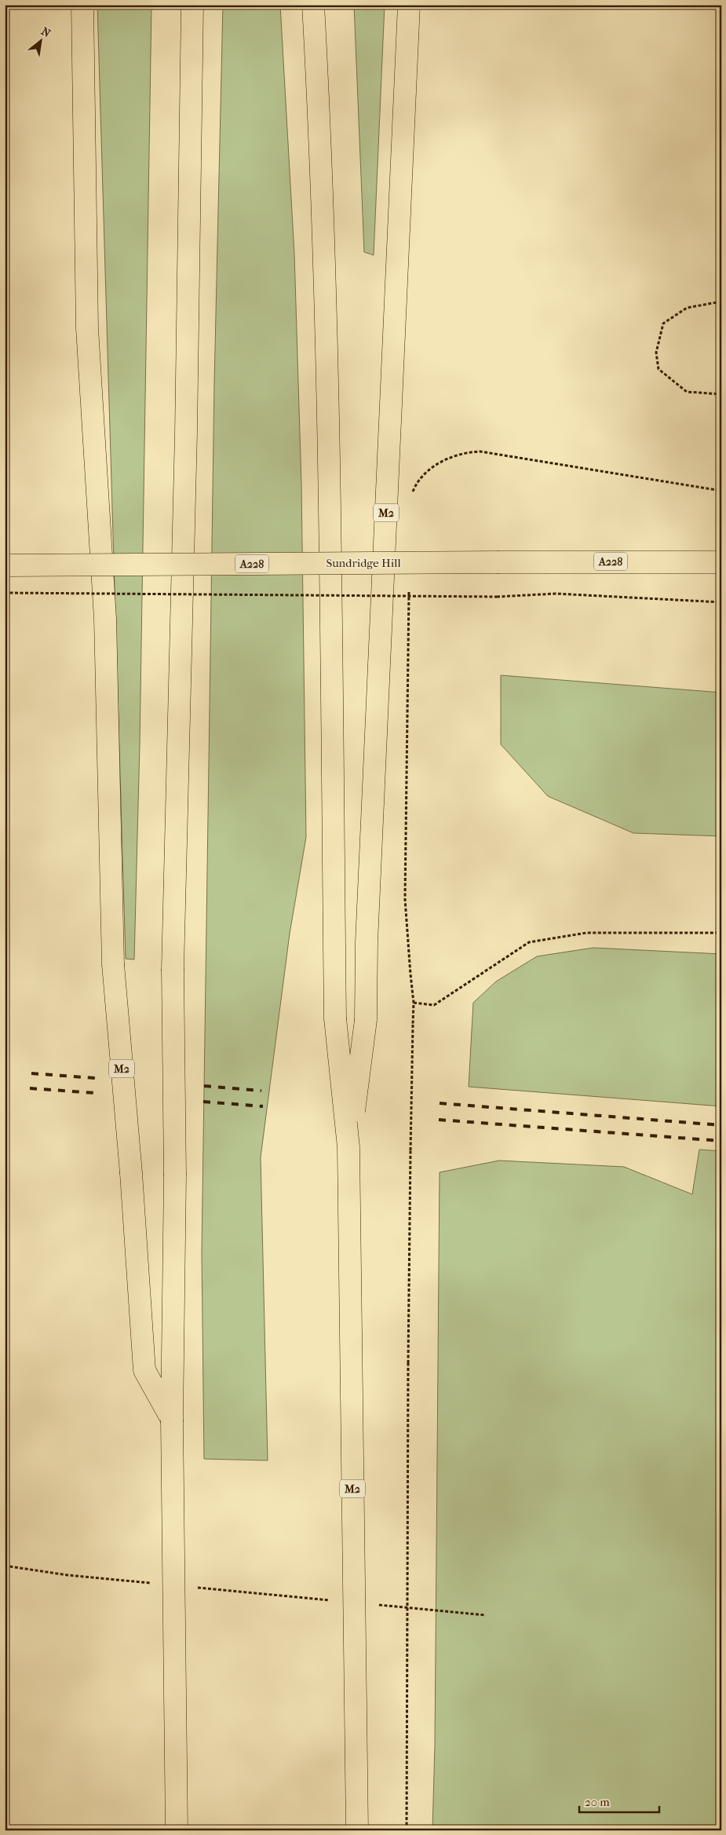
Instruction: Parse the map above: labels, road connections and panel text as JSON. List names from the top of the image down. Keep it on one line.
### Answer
{"streets":{"main road":["M2","A228","Sundridge Hill"]},"scale_bar":"20 m","north":"top right"}
